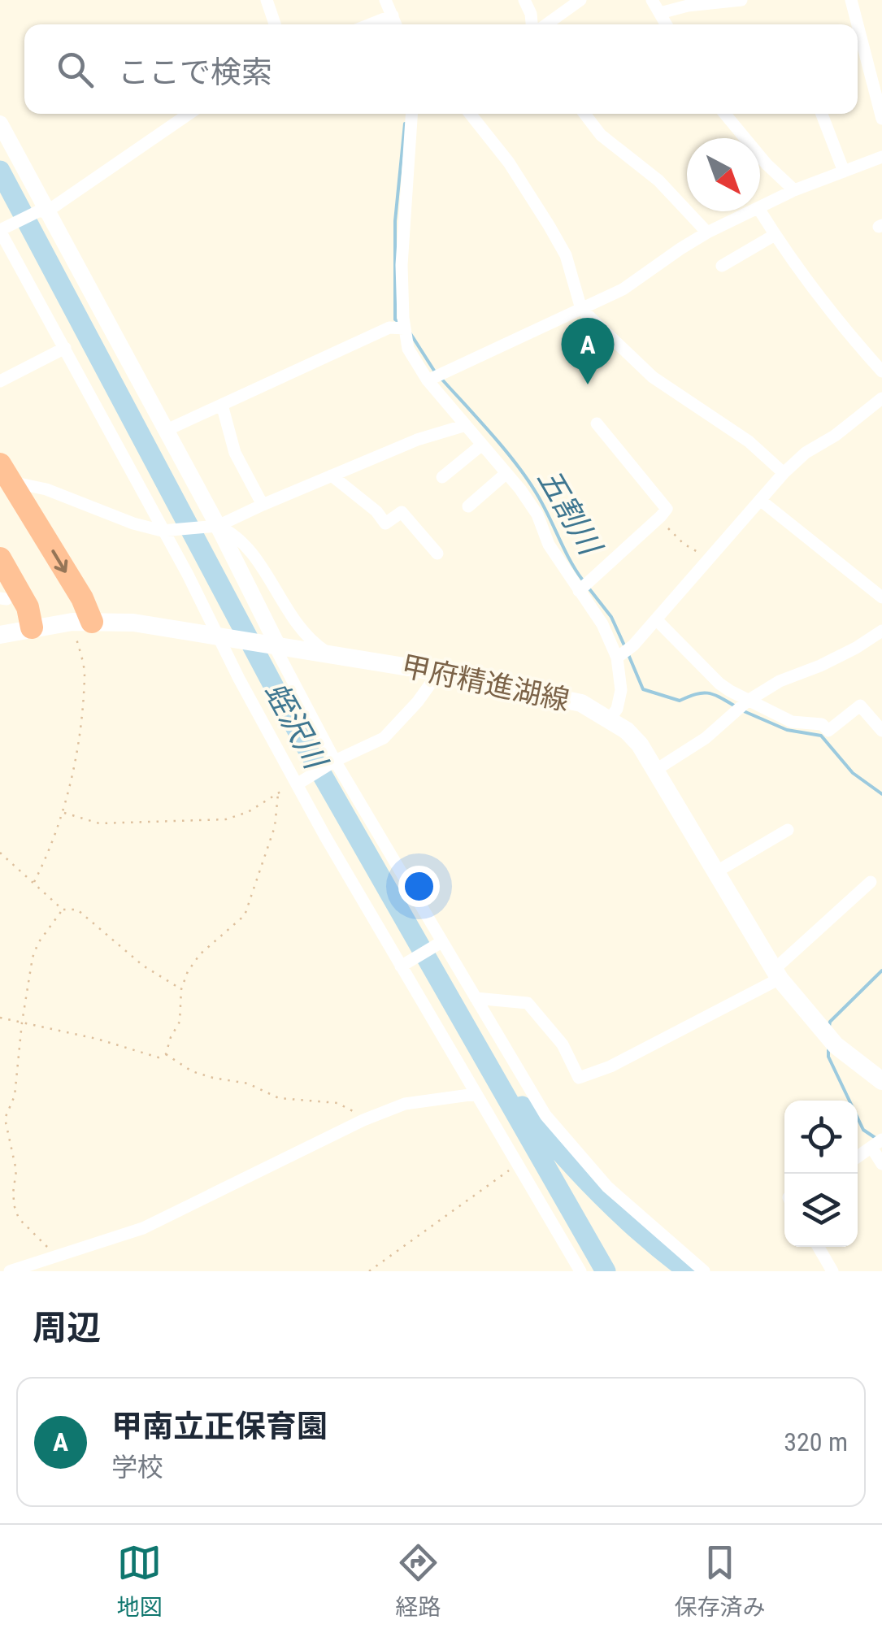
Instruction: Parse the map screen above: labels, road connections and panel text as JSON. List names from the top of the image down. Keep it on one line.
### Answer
{"streets":{"main road":["甲府精進湖線"]},"water":["五割川","蛭沢川"],"north":"bottom right","page":{"search":"ここで検索","pins":"A","heading":"周辺","list":[{"mark":"A","name":"甲南立正保育園","note":"学校","value":"320 m"}],"nav":["地図","経路","保存済み"]}}
